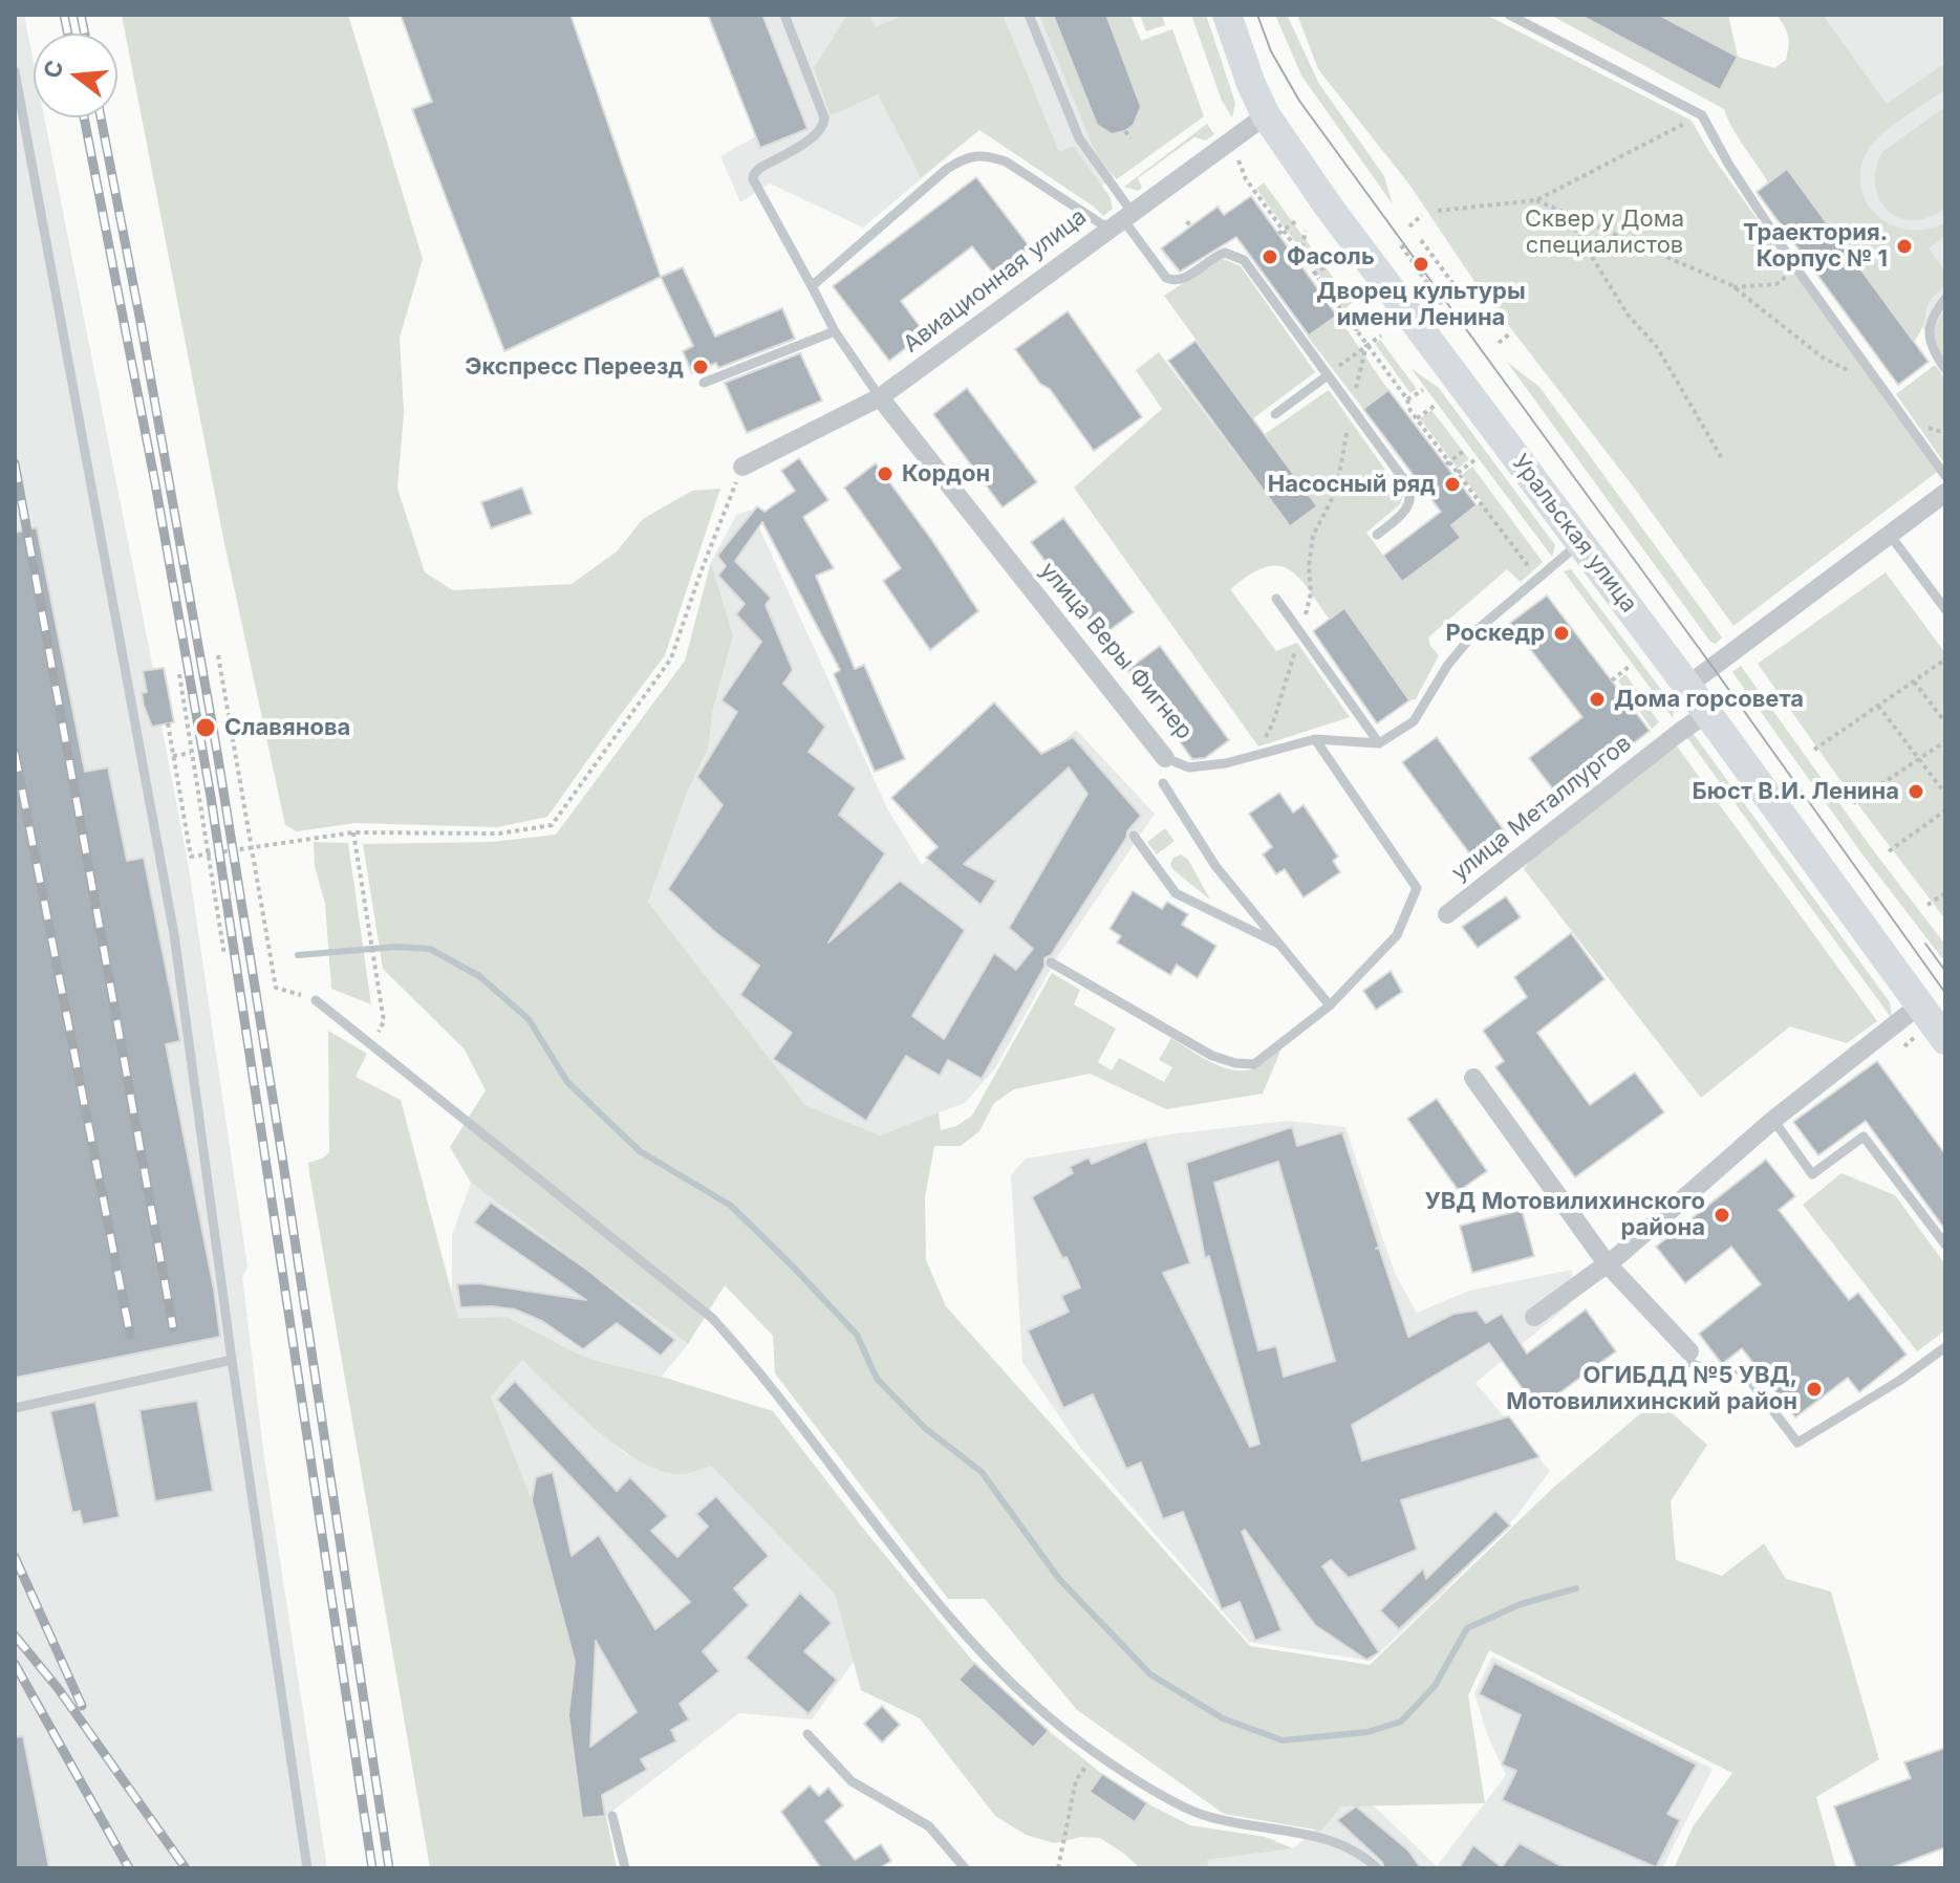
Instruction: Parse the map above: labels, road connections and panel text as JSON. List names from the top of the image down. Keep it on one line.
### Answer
{"streets":{"main road":["Уральская улица"],"street":["Авиационная улица","улица Веры Фигнер","улица Металлургов"]},"crossings":[["Авиационная улица","Уральская улица"],["Авиационная улица","улица Веры Фигнер"],["Уральская улица","улица Металлургов"]],"parks":["Сквер у Дома специалистов"],"places":["Траектория. Корпус № 1","Фасоль","Дворец культуры имени Ленина","Экспресс Переезд","Кордон","Насосный ряд","Роскедр","Дома горсовета","Славянова","Бюст В.И. Ленина","УВД Мотовилихинского района","ОГИБДД №5 УВД, Мотовилихинский район"],"north":"left"}
